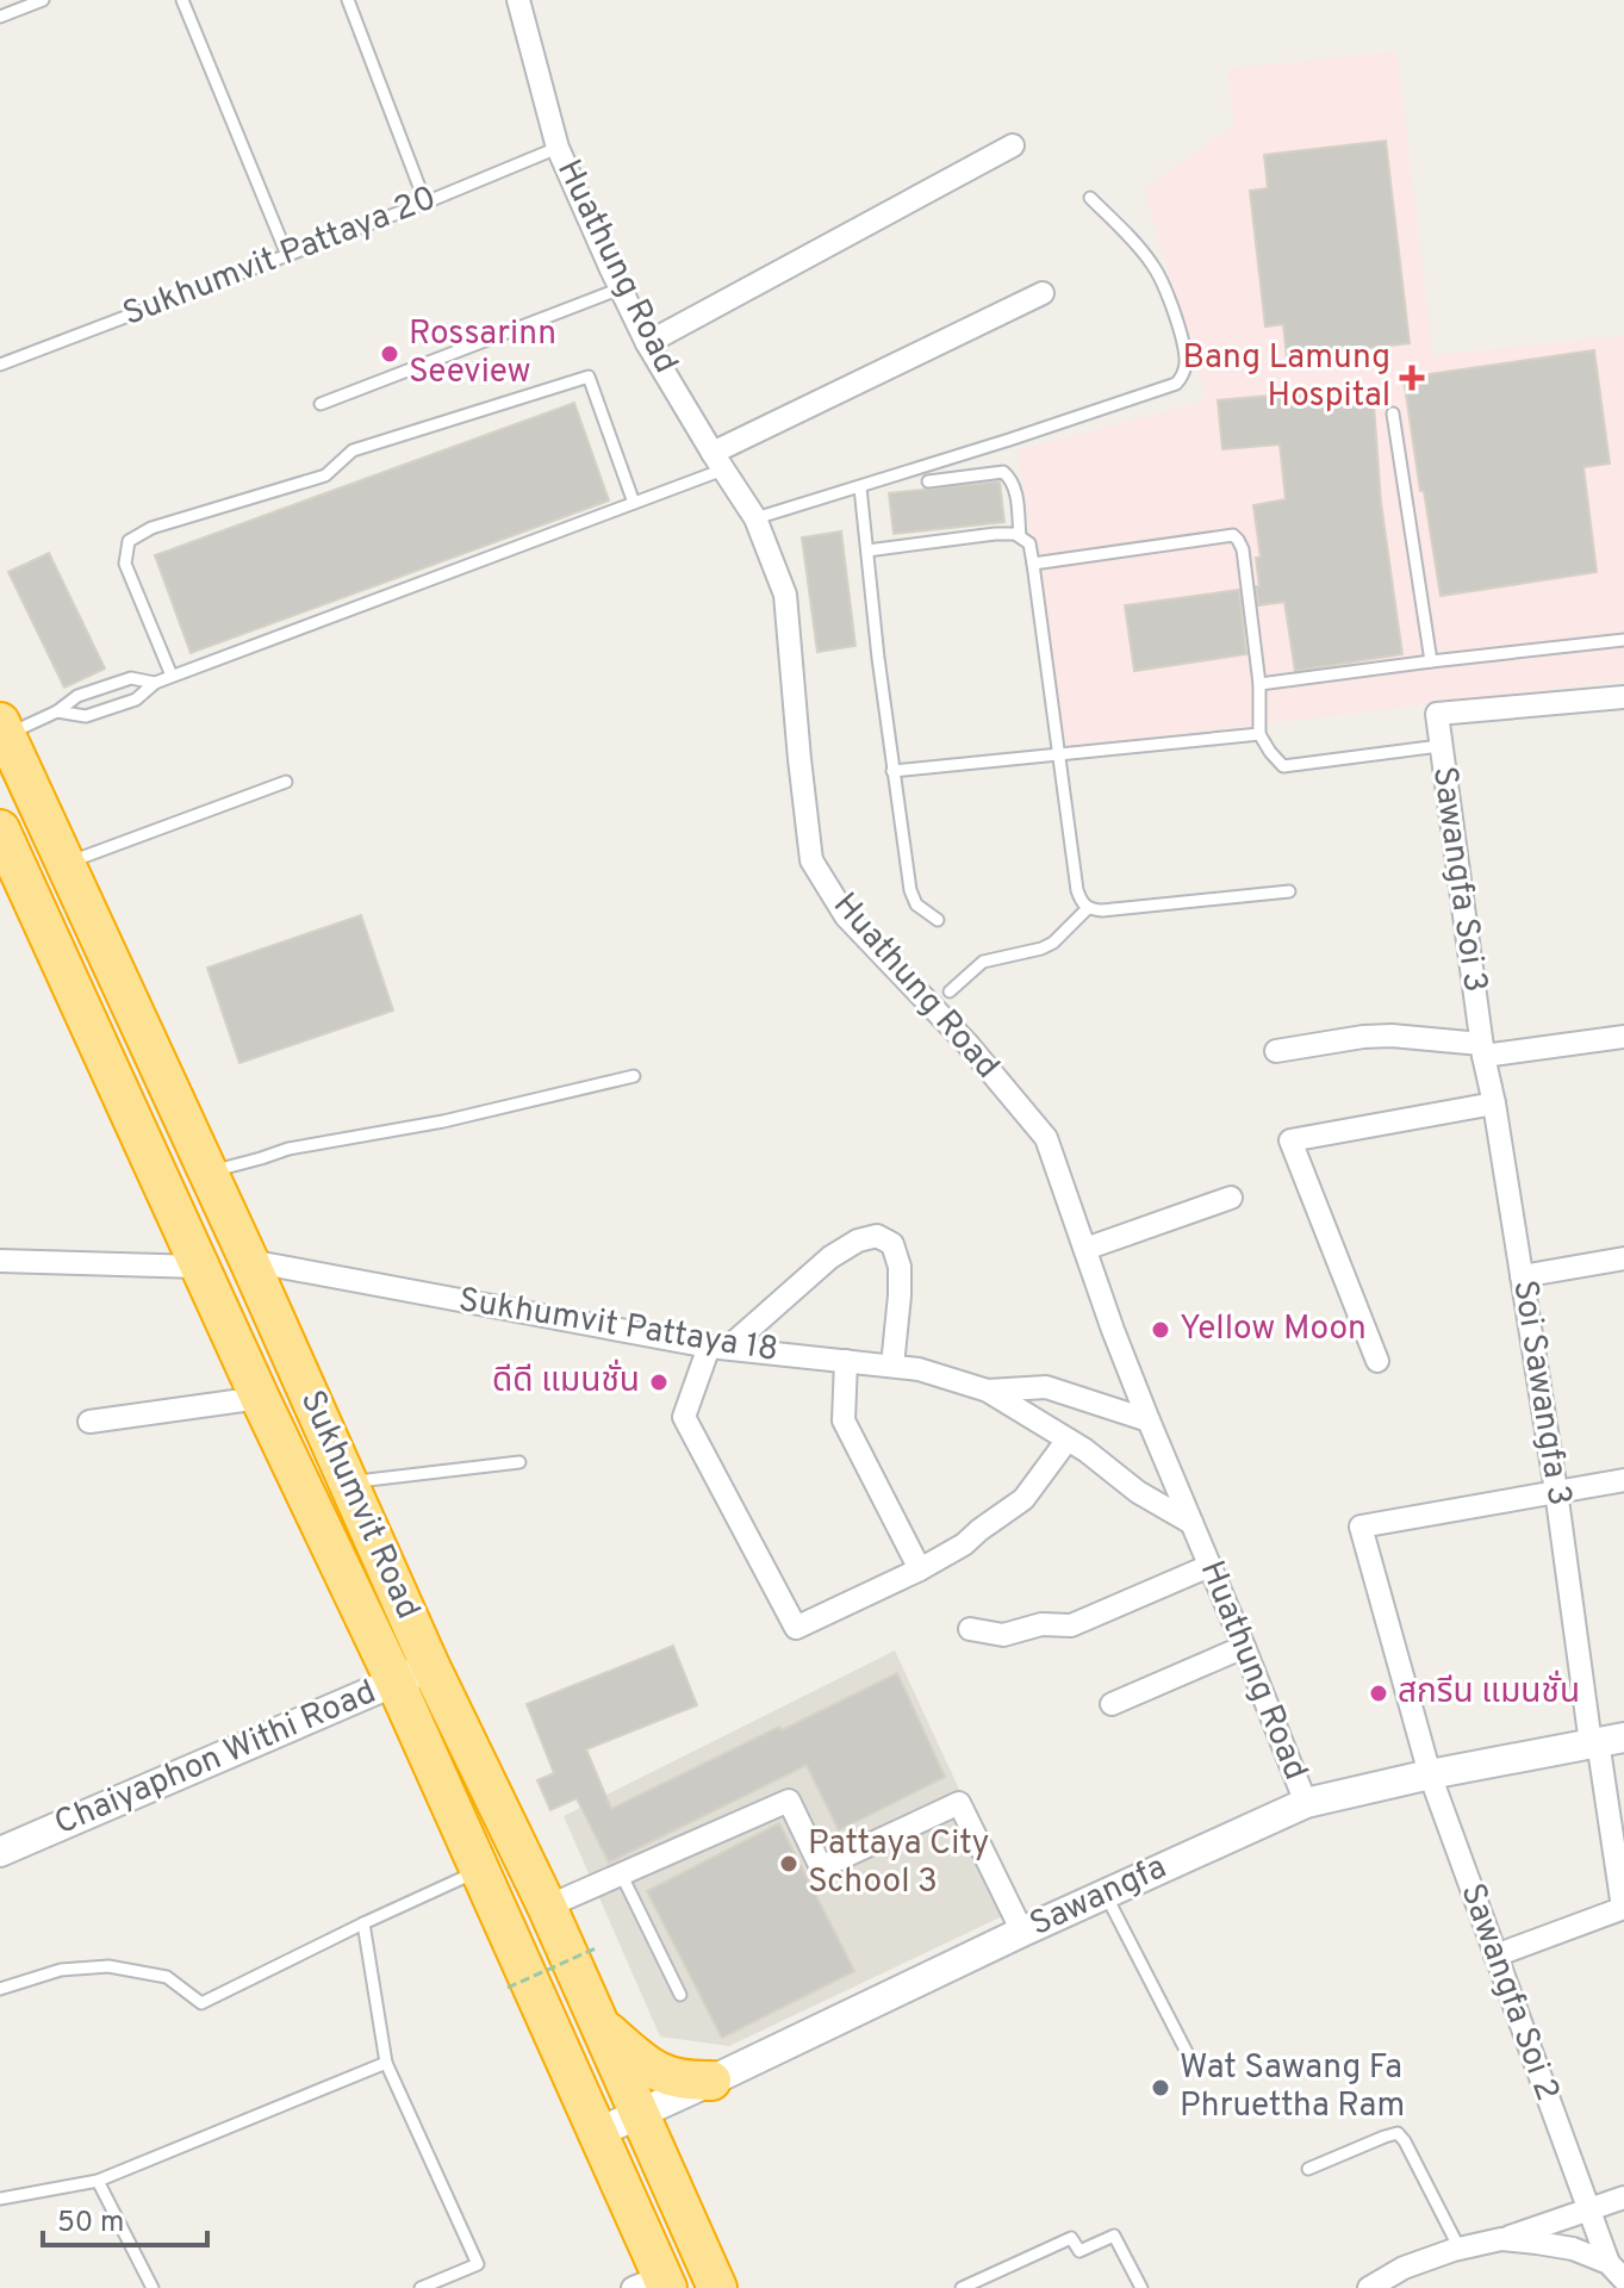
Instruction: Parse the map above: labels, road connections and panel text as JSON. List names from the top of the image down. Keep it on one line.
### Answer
{"streets":{"highway":["Sukhumvit Road"],"street":["Huathung Road","Sawangfa Soi 3","Sukhumvit Pattaya 18","Soi Sawangfa 3","Chaiyaphon Withi Road","Sawangfa","Sawangfa Soi 2"],"lane":["Sukhumvit Pattaya 20"]},"crossings":[["Sukhumvit Pattaya 20","Huathung Road"],["Huathung Road","Sukhumvit Pattaya 18"],["Huathung Road","Sawangfa"],["Sawangfa Soi 3","Soi Sawangfa 3"],["Sukhumvit Pattaya 18","Sukhumvit Road"],["Soi Sawangfa 3","Sawangfa"],["Soi Sawangfa 3","Sawangfa Soi 2"],["Sukhumvit Road","Chaiyaphon Withi Road"],["Sukhumvit Road","Sawangfa"],["Sawangfa","Sawangfa Soi 2"]],"places":{"other":["Rossarinn Seeview","Yellow Moon","ดีดี แมนชั่น","สกรีน แมนชั่น","Pattaya City School 3","Wat Sawang Fa Phruettha Ram"],"health":["Bang Lamung Hospital"]},"scale_bar":"50 m"}
